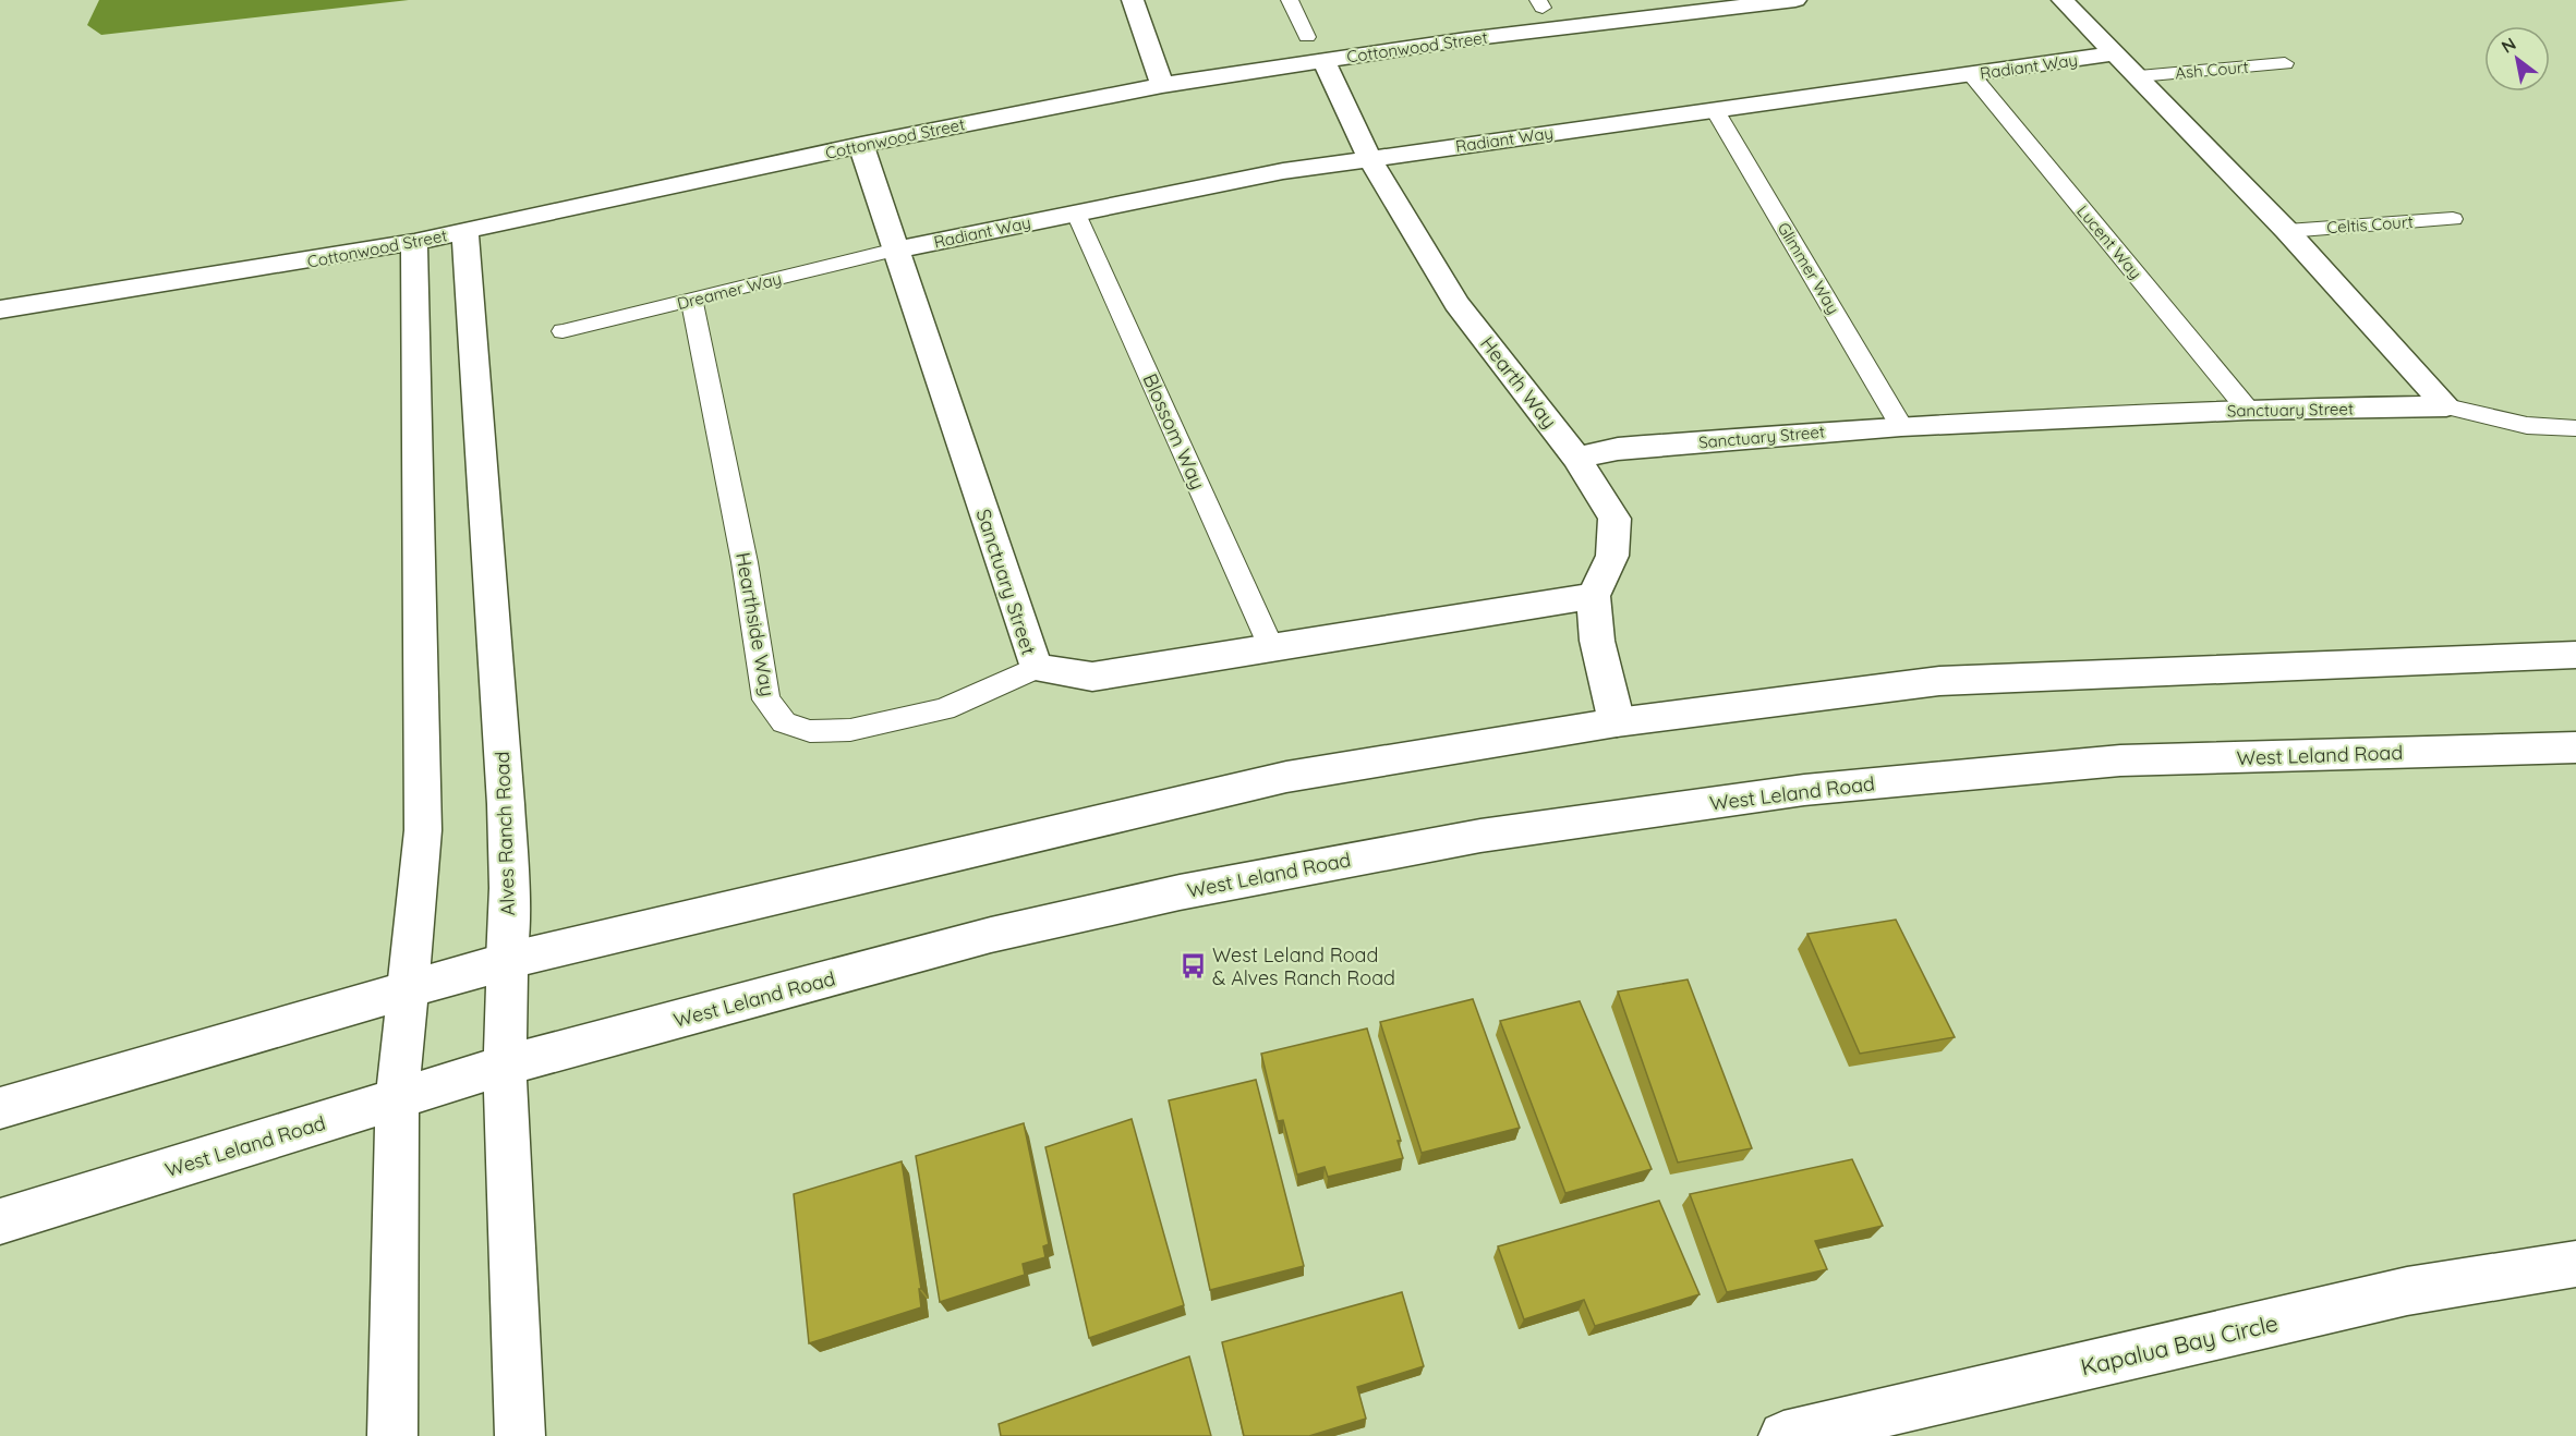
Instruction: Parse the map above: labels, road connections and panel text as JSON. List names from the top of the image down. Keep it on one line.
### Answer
{"streets":{"street":["Cottonwood Street","Radiant Way","Hearth Way","Sanctuary Street","West Leland Road","Alves Ranch Road","Kapalua Bay Circle"],"lane":["Ash Court","Celtis Court","Lucent Way","Glimmer Way","Dreamer Way","Blossom Way","Hearthside Way"]},"crossings":[["Cottonwood Street","Hearth Way"],["Cottonwood Street","Sanctuary Street"],["Cottonwood Street","Alves Ranch Road"],["Radiant Way","Lucent Way"],["Radiant Way","Glimmer Way"],["Radiant Way","Dreamer Way"],["Radiant Way","Hearth Way"],["Radiant Way","Sanctuary Street"],["Radiant Way","Blossom Way"],["Lucent Way","Sanctuary Street"],["Glimmer Way","Sanctuary Street"],["Dreamer Way","Sanctuary Street"],["Dreamer Way","Hearthside Way"],["Hearth Way","Sanctuary Street"],["Sanctuary Street","Blossom Way"],["Sanctuary Street","Hearthside Way"],["West Leland Road","Alves Ranch Road"]],"places":{"bus stop":["West Leland Road & Alves Ranch Road"]},"north":"top left"}
